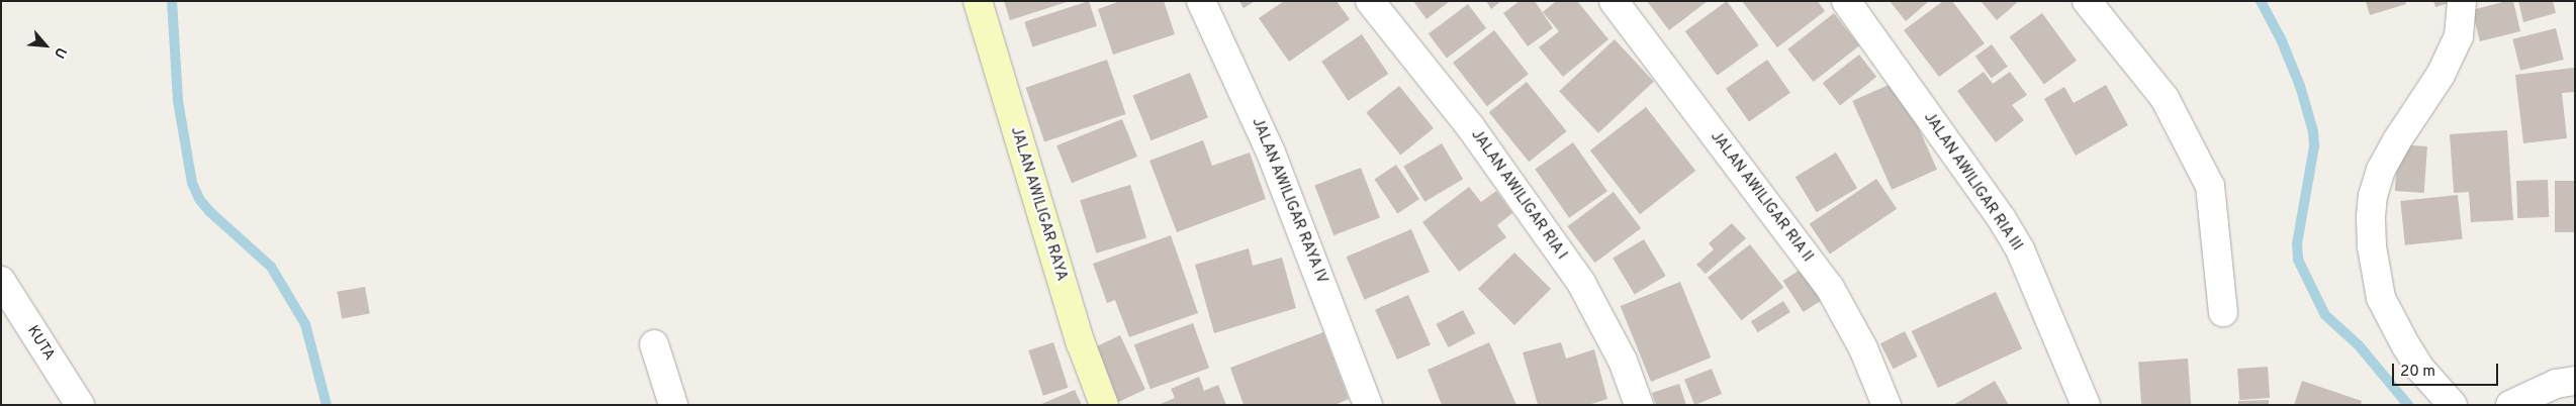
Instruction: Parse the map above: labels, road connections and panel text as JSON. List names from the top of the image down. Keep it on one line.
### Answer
{"streets":{"street":["JALAN AWILIGAR RIA III","JALAN AWILIGAR RIA I","JALAN AWILIGAR RIA II","JALAN AWILIGAR RAYA IV","JALAN AWILIGAR RAYA","KUTA"]},"scale_bar":"20 m","north":"bottom right"}
